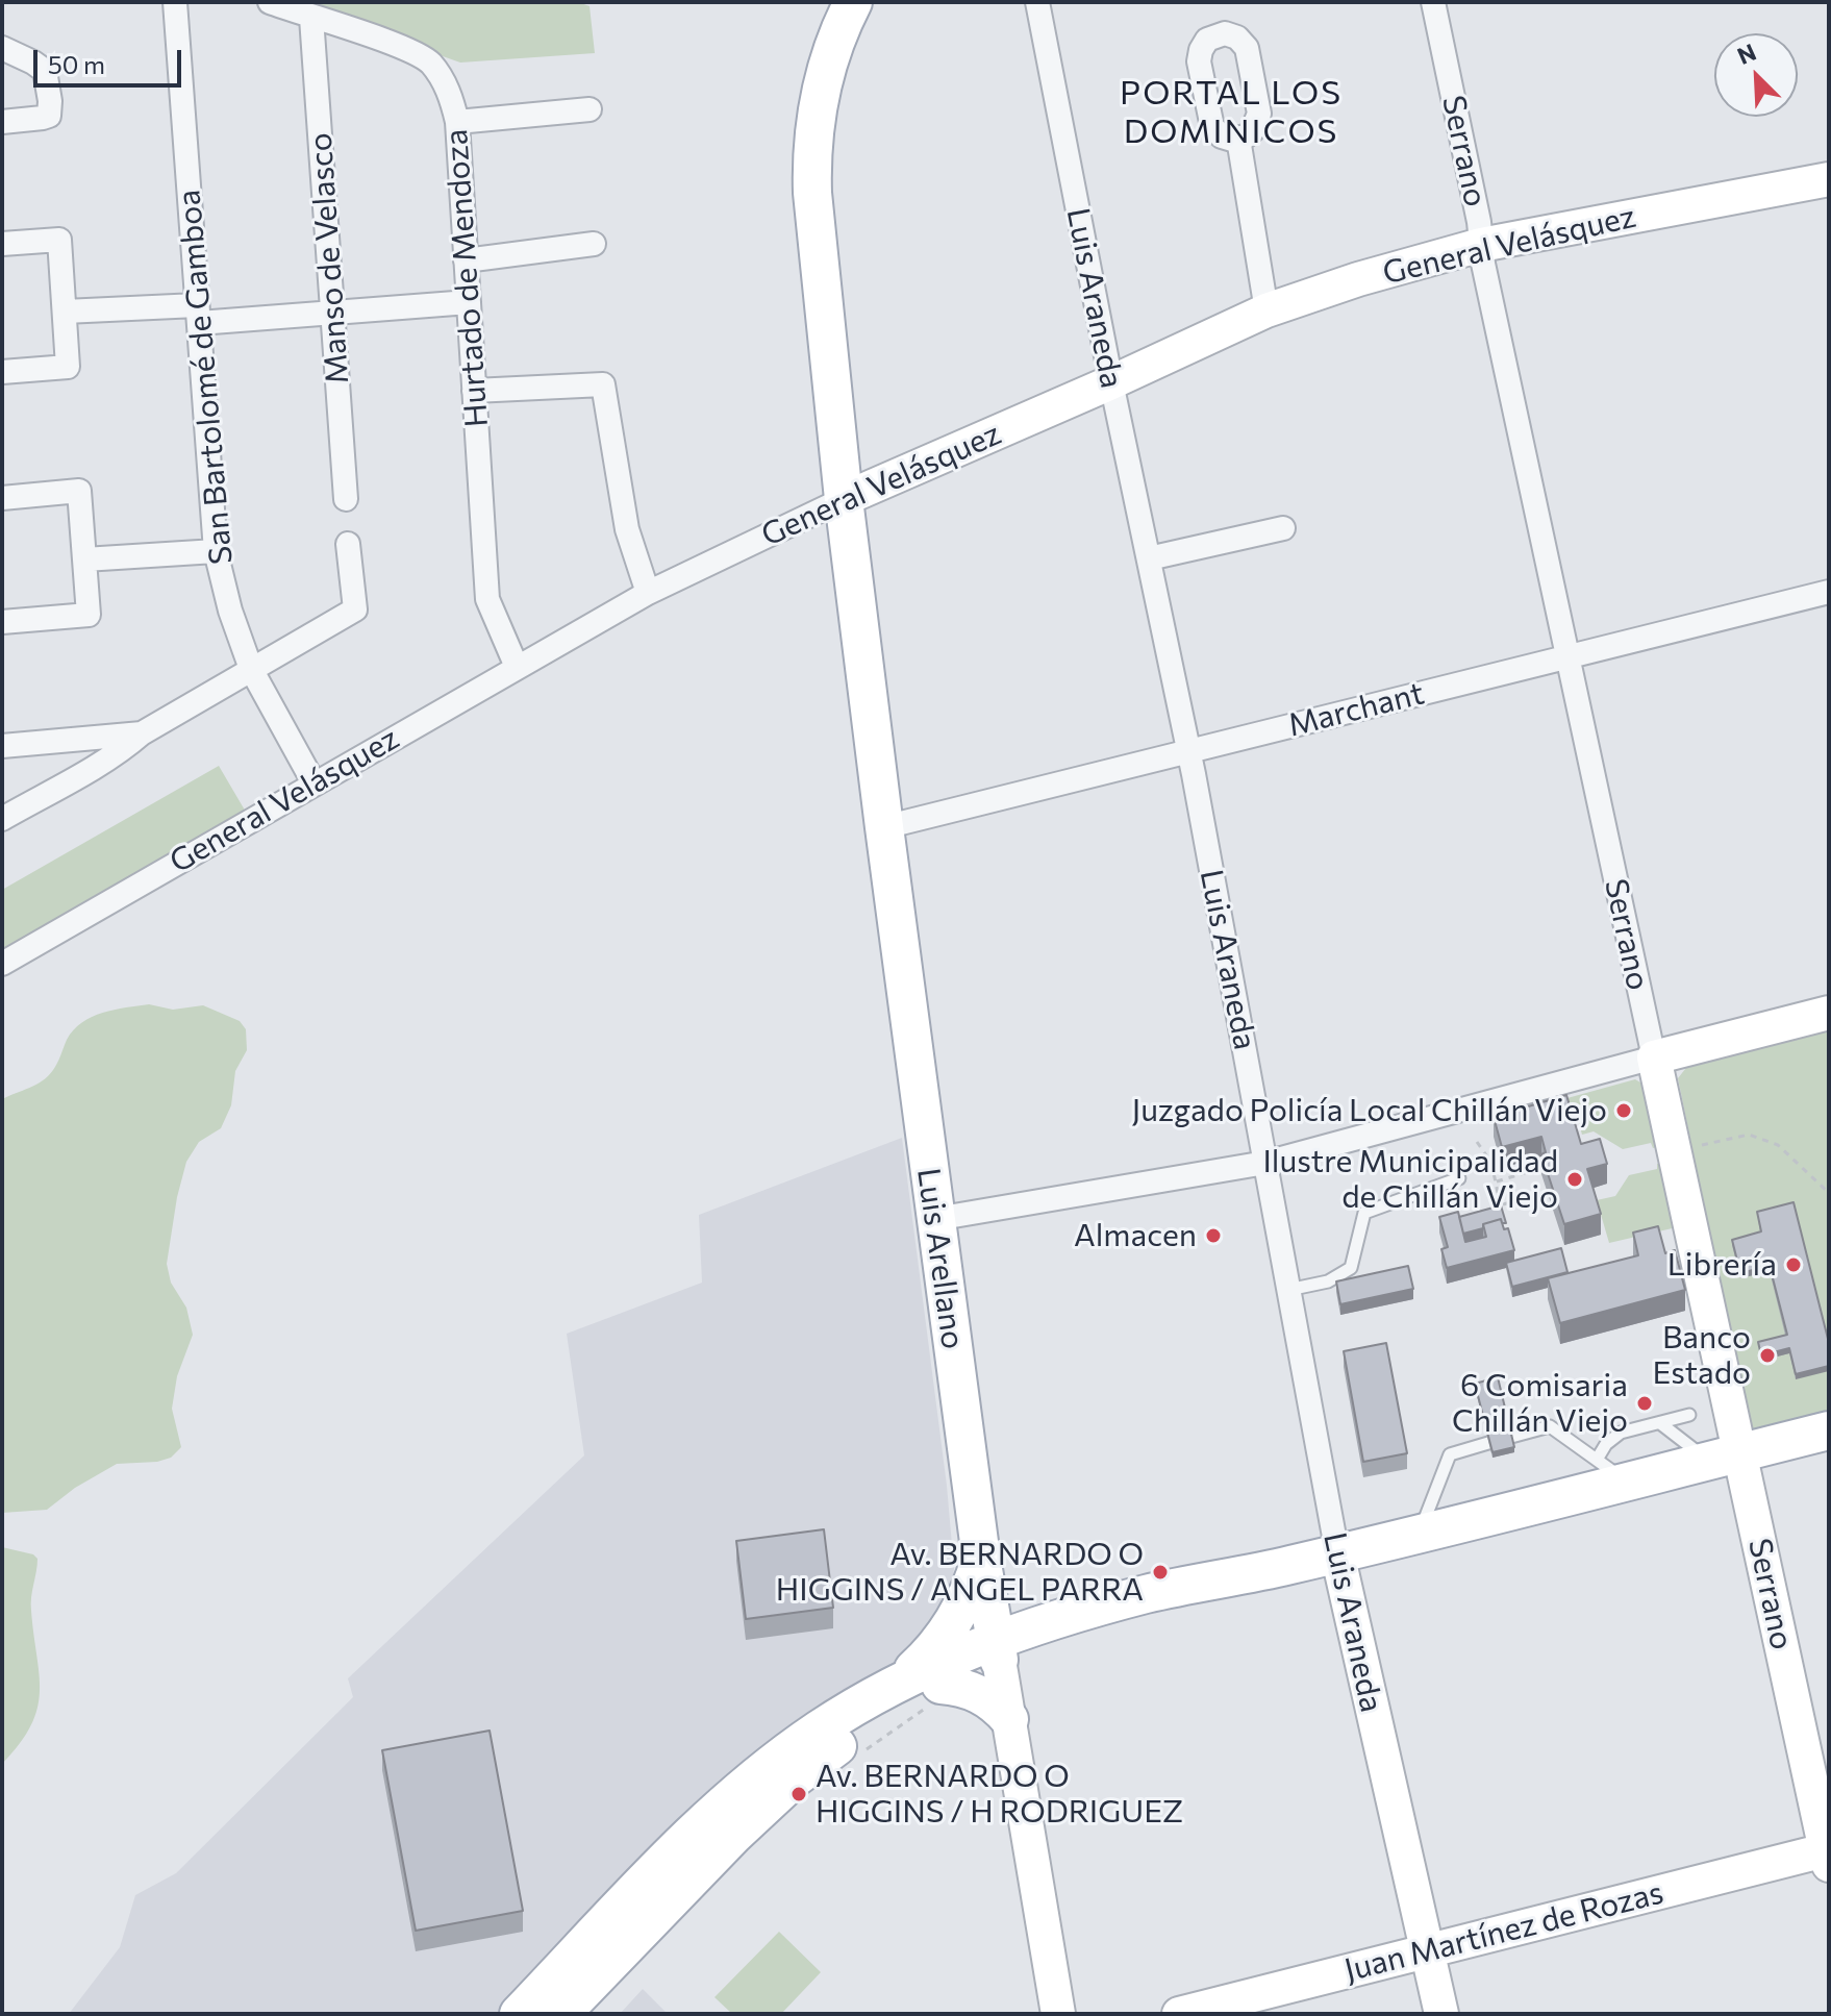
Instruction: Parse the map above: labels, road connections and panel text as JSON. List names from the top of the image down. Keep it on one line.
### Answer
{"streets":{"main road":["Luis Arellano"],"street":["Serrano","General Velásquez","Manso de Velasco","Hurtado de Mendoza","Luis Araneda","San Bartolomé de Gamboa","Marchant","Juan Martínez de Rozas"]},"crossings":[["Serrano","General Velásquez"],["Serrano","Marchant"],["Serrano","Juan Martínez de Rozas"],["General Velásquez","Hurtado de Mendoza"],["General Velásquez","Luis Araneda"],["General Velásquez","San Bartolomé de Gamboa"],["General Velásquez","Luis Arellano"],["Manso de Velasco","Hurtado de Mendoza"],["Luis Araneda","Marchant"],["Luis Araneda","Juan Martínez de Rozas"],["Marchant","Luis Arellano"]],"districts":["PORTAL LOS DOMINICOS"],"places":["Juzgado Policía Local Chillán Viejo","Ilustre Municipalidad de Chillán Viejo","Almacen","Librería","Banco Estado","6 Comisaria Chillán Viejo","Av. BERNARDO O HIGGINS / ANGEL PARRA","Av. BERNARDO O HIGGINS / H RODRIGUEZ"],"scale_bar":"50 m","north":"top left"}
